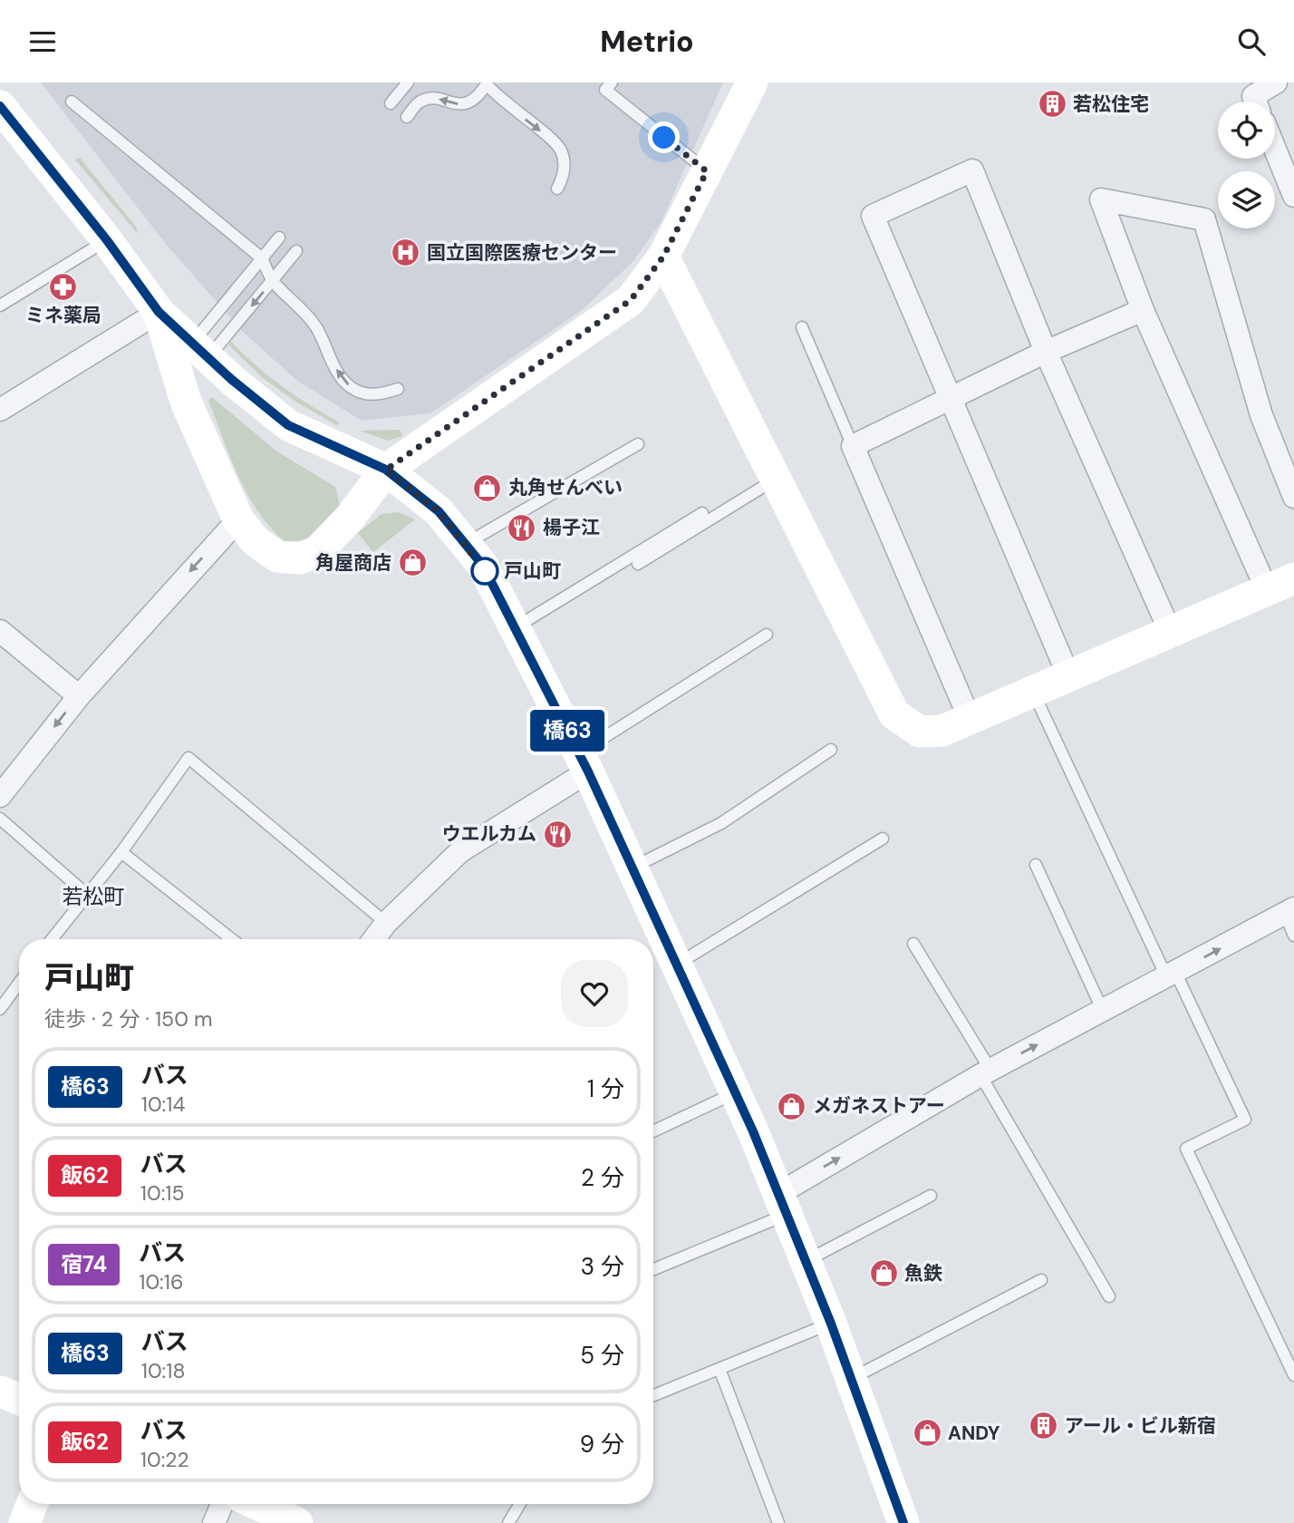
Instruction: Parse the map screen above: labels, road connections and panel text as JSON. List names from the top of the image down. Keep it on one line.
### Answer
{"districts":["若松町"],"places":{"building":["若松住宅","アール・ビル新宿"],"hospital":["国立国際医療センター"],"pharmacy":["ミネ薬局"],"shop":["丸角せんべい","角屋商店","メガネストアー","魚鉄","ANDY"],"restaurant":["楊子江","ウエルカム"],"other":["戸山町"]},"lines":["bus line 橋63"],"page":{"header":"Metrio","on_map":"橋63","heading":["戸山町","徒歩 · 2 分 · 150 m"],"list":[{"mark":"橋63","name":"バス","note":"10:14","value":"1 分"},{"mark":"飯62","name":"バス","note":"10:15","value":"2 分"},{"mark":"宿74","name":"バス","note":"10:16","value":"3 分"},{"mark":"橋63","name":"バス","note":"10:18","value":"5 分"},{"mark":"飯62","name":"バス","note":"10:22","value":"9 分"}]}}
